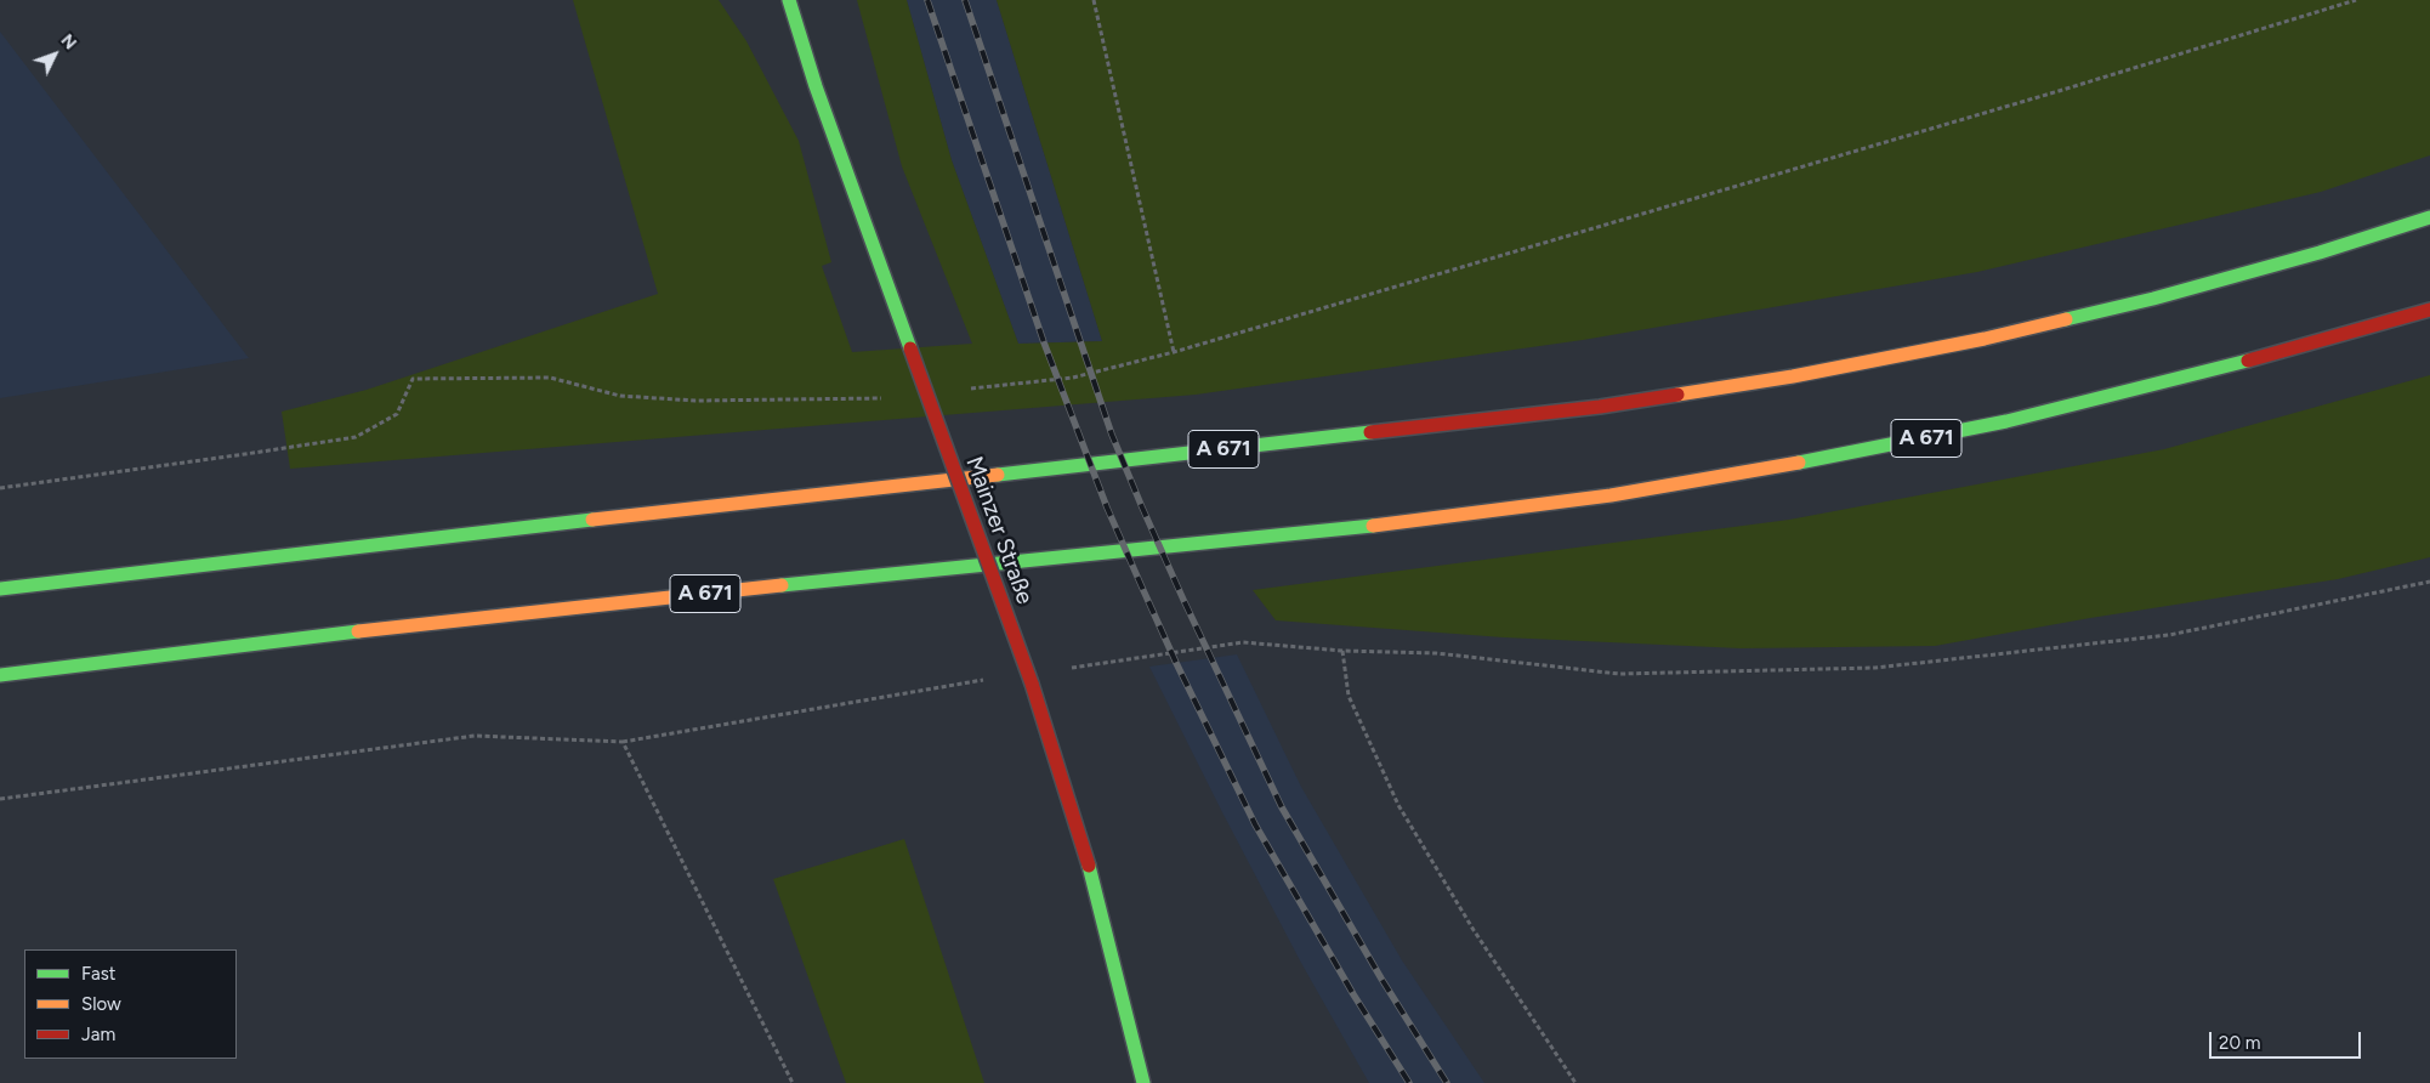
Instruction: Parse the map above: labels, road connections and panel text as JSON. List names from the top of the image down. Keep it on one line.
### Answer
{"streets":{"main road":["A 671","Mainzer Straße"]},"legend":["Fast","Slow","Jam"],"scale_bar":"20 m","north":"top right"}
